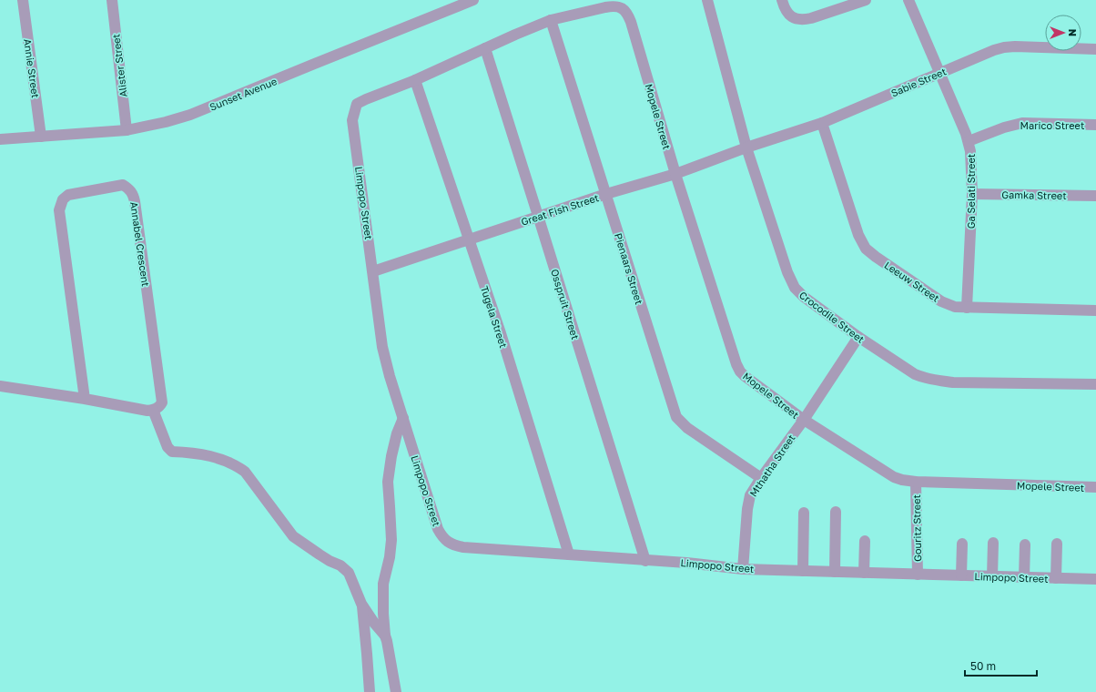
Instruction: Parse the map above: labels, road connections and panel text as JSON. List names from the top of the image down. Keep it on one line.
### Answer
{"streets":{"street":["Alister Street","Annie Street","Sabie Street","Sunset Avenue","Mopele Street","Marico Street","Ga Selati Street","Gamka Street","Limpopo Street","Great Fish Street","Annabel Crescent","Pienaars Street","Leeuw Street","Osspruit Street","Tugela Street","Crocodile Street","Mthatha Street","Gouritz Street"]},"crossings":[["Alister Street","Sunset Avenue"],["Annie Street","Sunset Avenue"],["Sabie Street","Ga Selati Street"],["Sabie Street","Great Fish Street"],["Sabie Street","Leeuw Street"],["Sabie Street","Crocodile Street"],["Mopele Street","Limpopo Street"],["Mopele Street","Great Fish Street"],["Mopele Street","Mthatha Street"],["Mopele Street","Gouritz Street"],["Marico Street","Ga Selati Street"],["Ga Selati Street","Gamka Street"],["Ga Selati Street","Leeuw Street"],["Limpopo Street","Great Fish Street"],["Limpopo Street","Pienaars Street"],["Limpopo Street","Osspruit Street"],["Limpopo Street","Tugela Street"],["Limpopo Street","Mthatha Street"],["Limpopo Street","Gouritz Street"],["Great Fish Street","Pienaars Street"],["Great Fish Street","Osspruit Street"],["Great Fish Street","Tugela Street"],["Great Fish Street","Crocodile Street"],["Pienaars Street","Mthatha Street"],["Crocodile Street","Mthatha Street"]],"scale_bar":"50 m","north":"right"}
